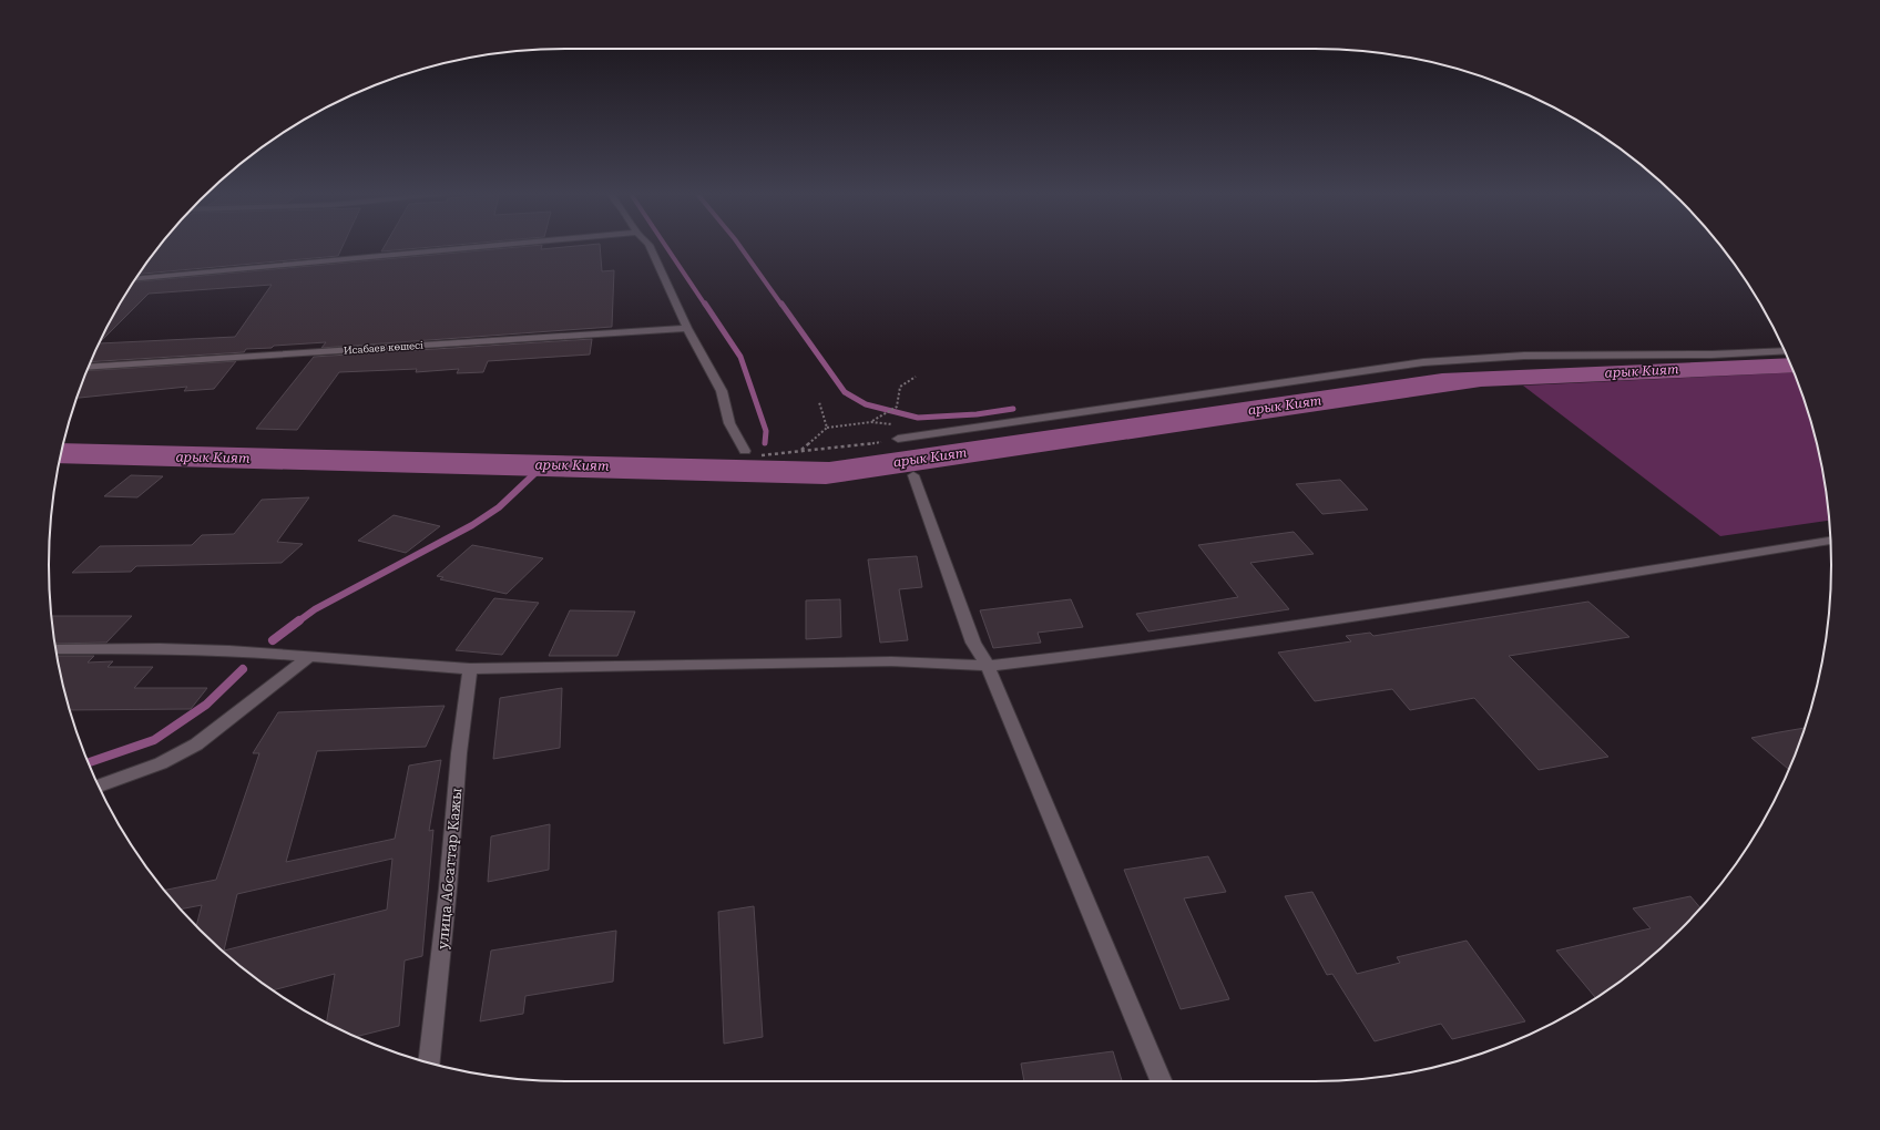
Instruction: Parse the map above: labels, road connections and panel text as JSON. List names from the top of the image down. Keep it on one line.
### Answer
{"streets":{"street":["Исабаев көшесі","улица Абсаттар Кажы"]},"water":["арык Кият"]}
